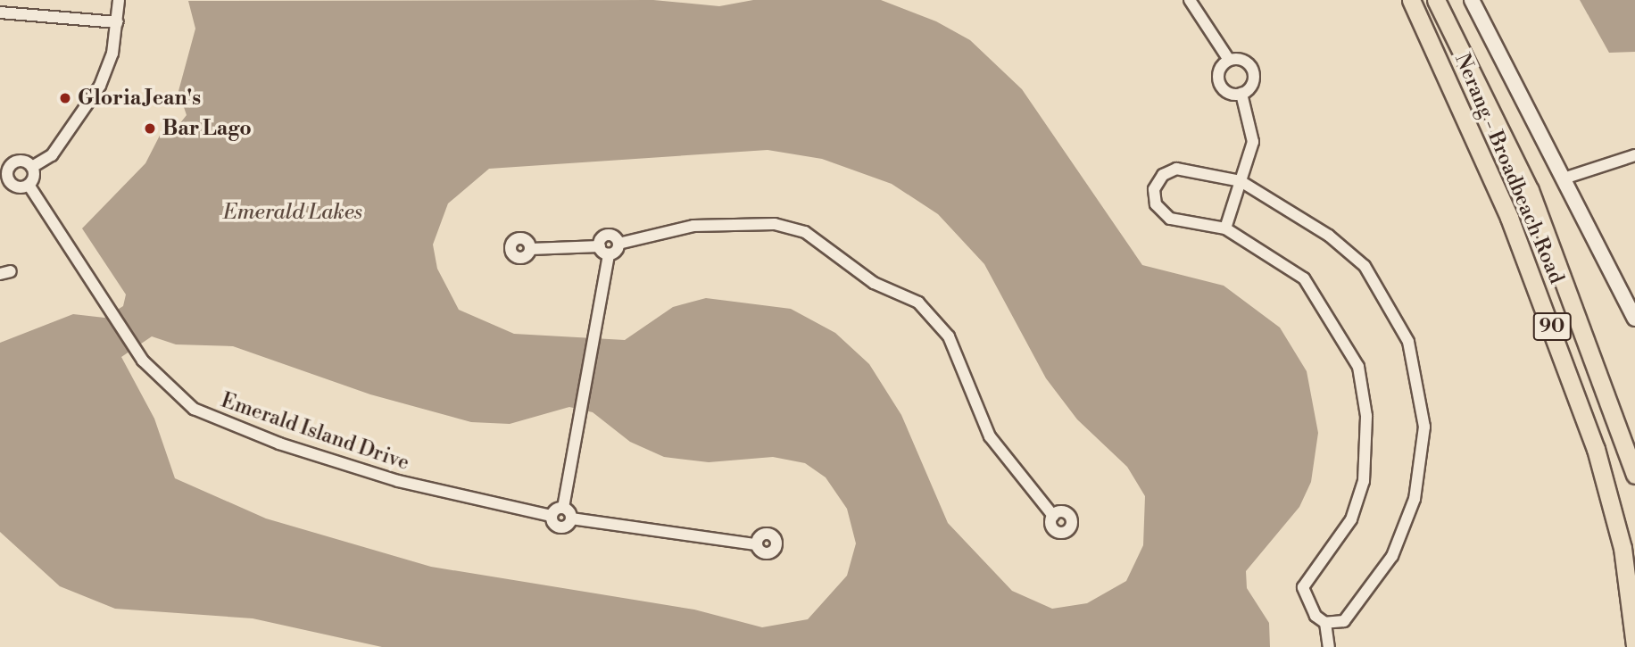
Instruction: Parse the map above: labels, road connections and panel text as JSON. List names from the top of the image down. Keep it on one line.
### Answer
{"streets":{"main road":["Nerang - Broadbeach Road","90"],"street":["Emerald Island Drive"]},"water":["Emerald Lakes"],"places":["Gloria Jean's","Bar Lago"]}
